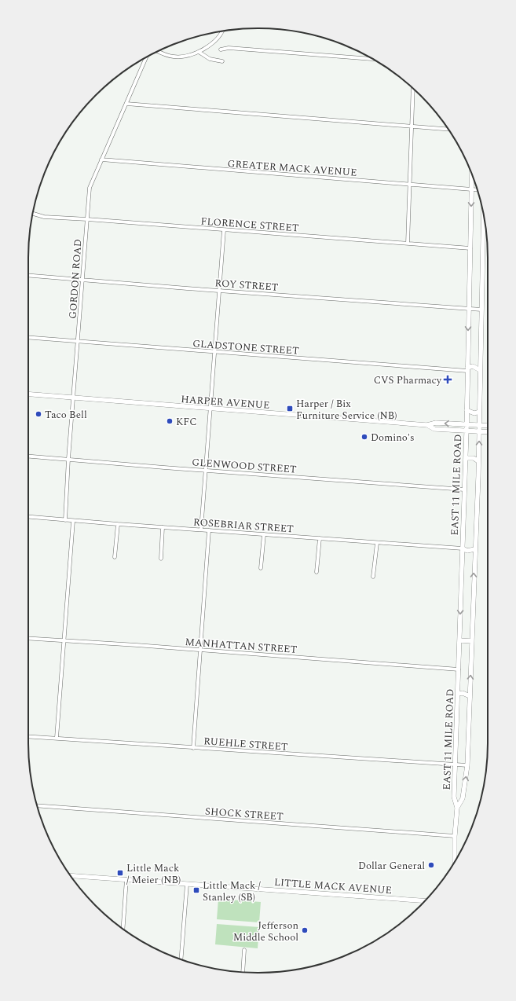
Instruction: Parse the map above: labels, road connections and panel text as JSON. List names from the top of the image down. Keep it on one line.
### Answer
{"streets":{"main road":["HARPER AVENUE","EAST 11 MILE ROAD","LITTLE MACK AVENUE"],"street":["GREATER MACK AVENUE","FLORENCE STREET","GORDON ROAD","ROY STREET","GLADSTONE STREET","GLENWOOD STREET","ROSEBRIAR STREET","MANHATTAN STREET","RUEHLE STREET","SHOCK STREET"]},"crossings":[["GREATER MACK AVENUE","GORDON ROAD"],["GREATER MACK AVENUE","EAST 11 MILE ROAD"],["FLORENCE STREET","GORDON ROAD"],["FLORENCE STREET","EAST 11 MILE ROAD"],["GORDON ROAD","ROY STREET"],["GORDON ROAD","GLADSTONE STREET"],["GORDON ROAD","HARPER AVENUE"],["GORDON ROAD","GLENWOOD STREET"],["GORDON ROAD","ROSEBRIAR STREET"],["ROY STREET","EAST 11 MILE ROAD"],["GLADSTONE STREET","EAST 11 MILE ROAD"],["HARPER AVENUE","EAST 11 MILE ROAD"],["GLENWOOD STREET","EAST 11 MILE ROAD"],["EAST 11 MILE ROAD","ROSEBRIAR STREET"],["EAST 11 MILE ROAD","MANHATTAN STREET"],["EAST 11 MILE ROAD","RUEHLE STREET"],["EAST 11 MILE ROAD","SHOCK STREET"]],"places":{"health":["CVS Pharmacy"],"transit":["Harper / Bix Furniture Service (NB)","Little Mack / Meier (NB)","Little Mack / Stanley (SB)"],"other":["Taco Bell","KFC","Domino's","Dollar General","Jefferson Middle School"]}}
